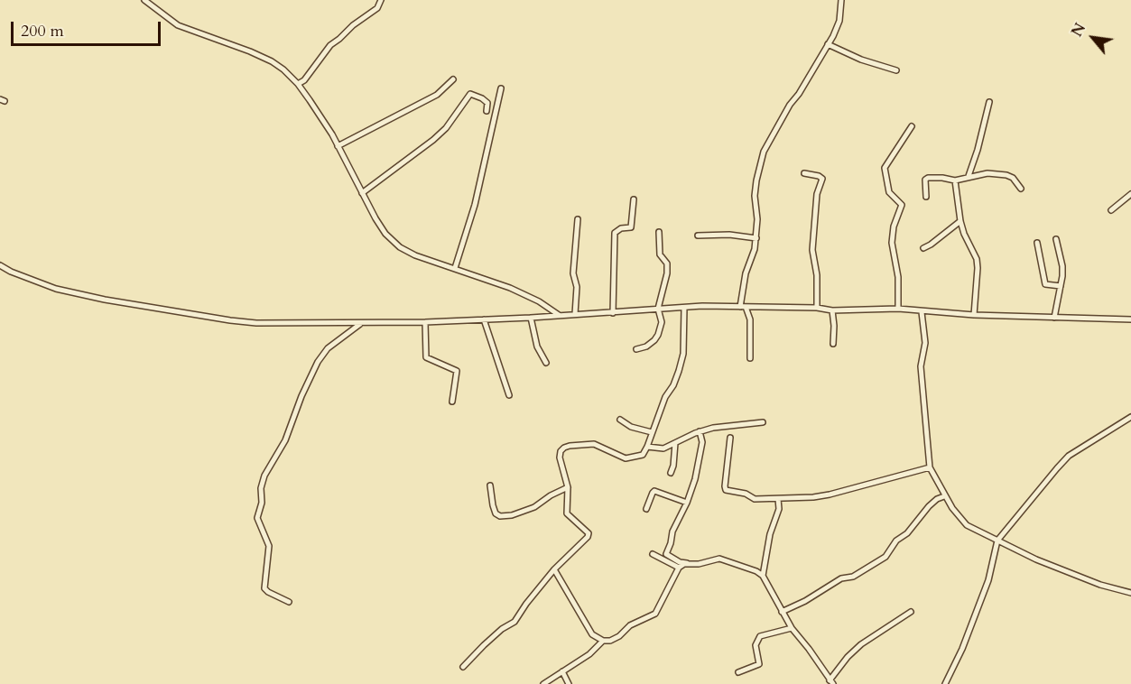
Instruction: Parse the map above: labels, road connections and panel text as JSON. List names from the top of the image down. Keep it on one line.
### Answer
{"scale_bar":"200 m","north":"top left"}
